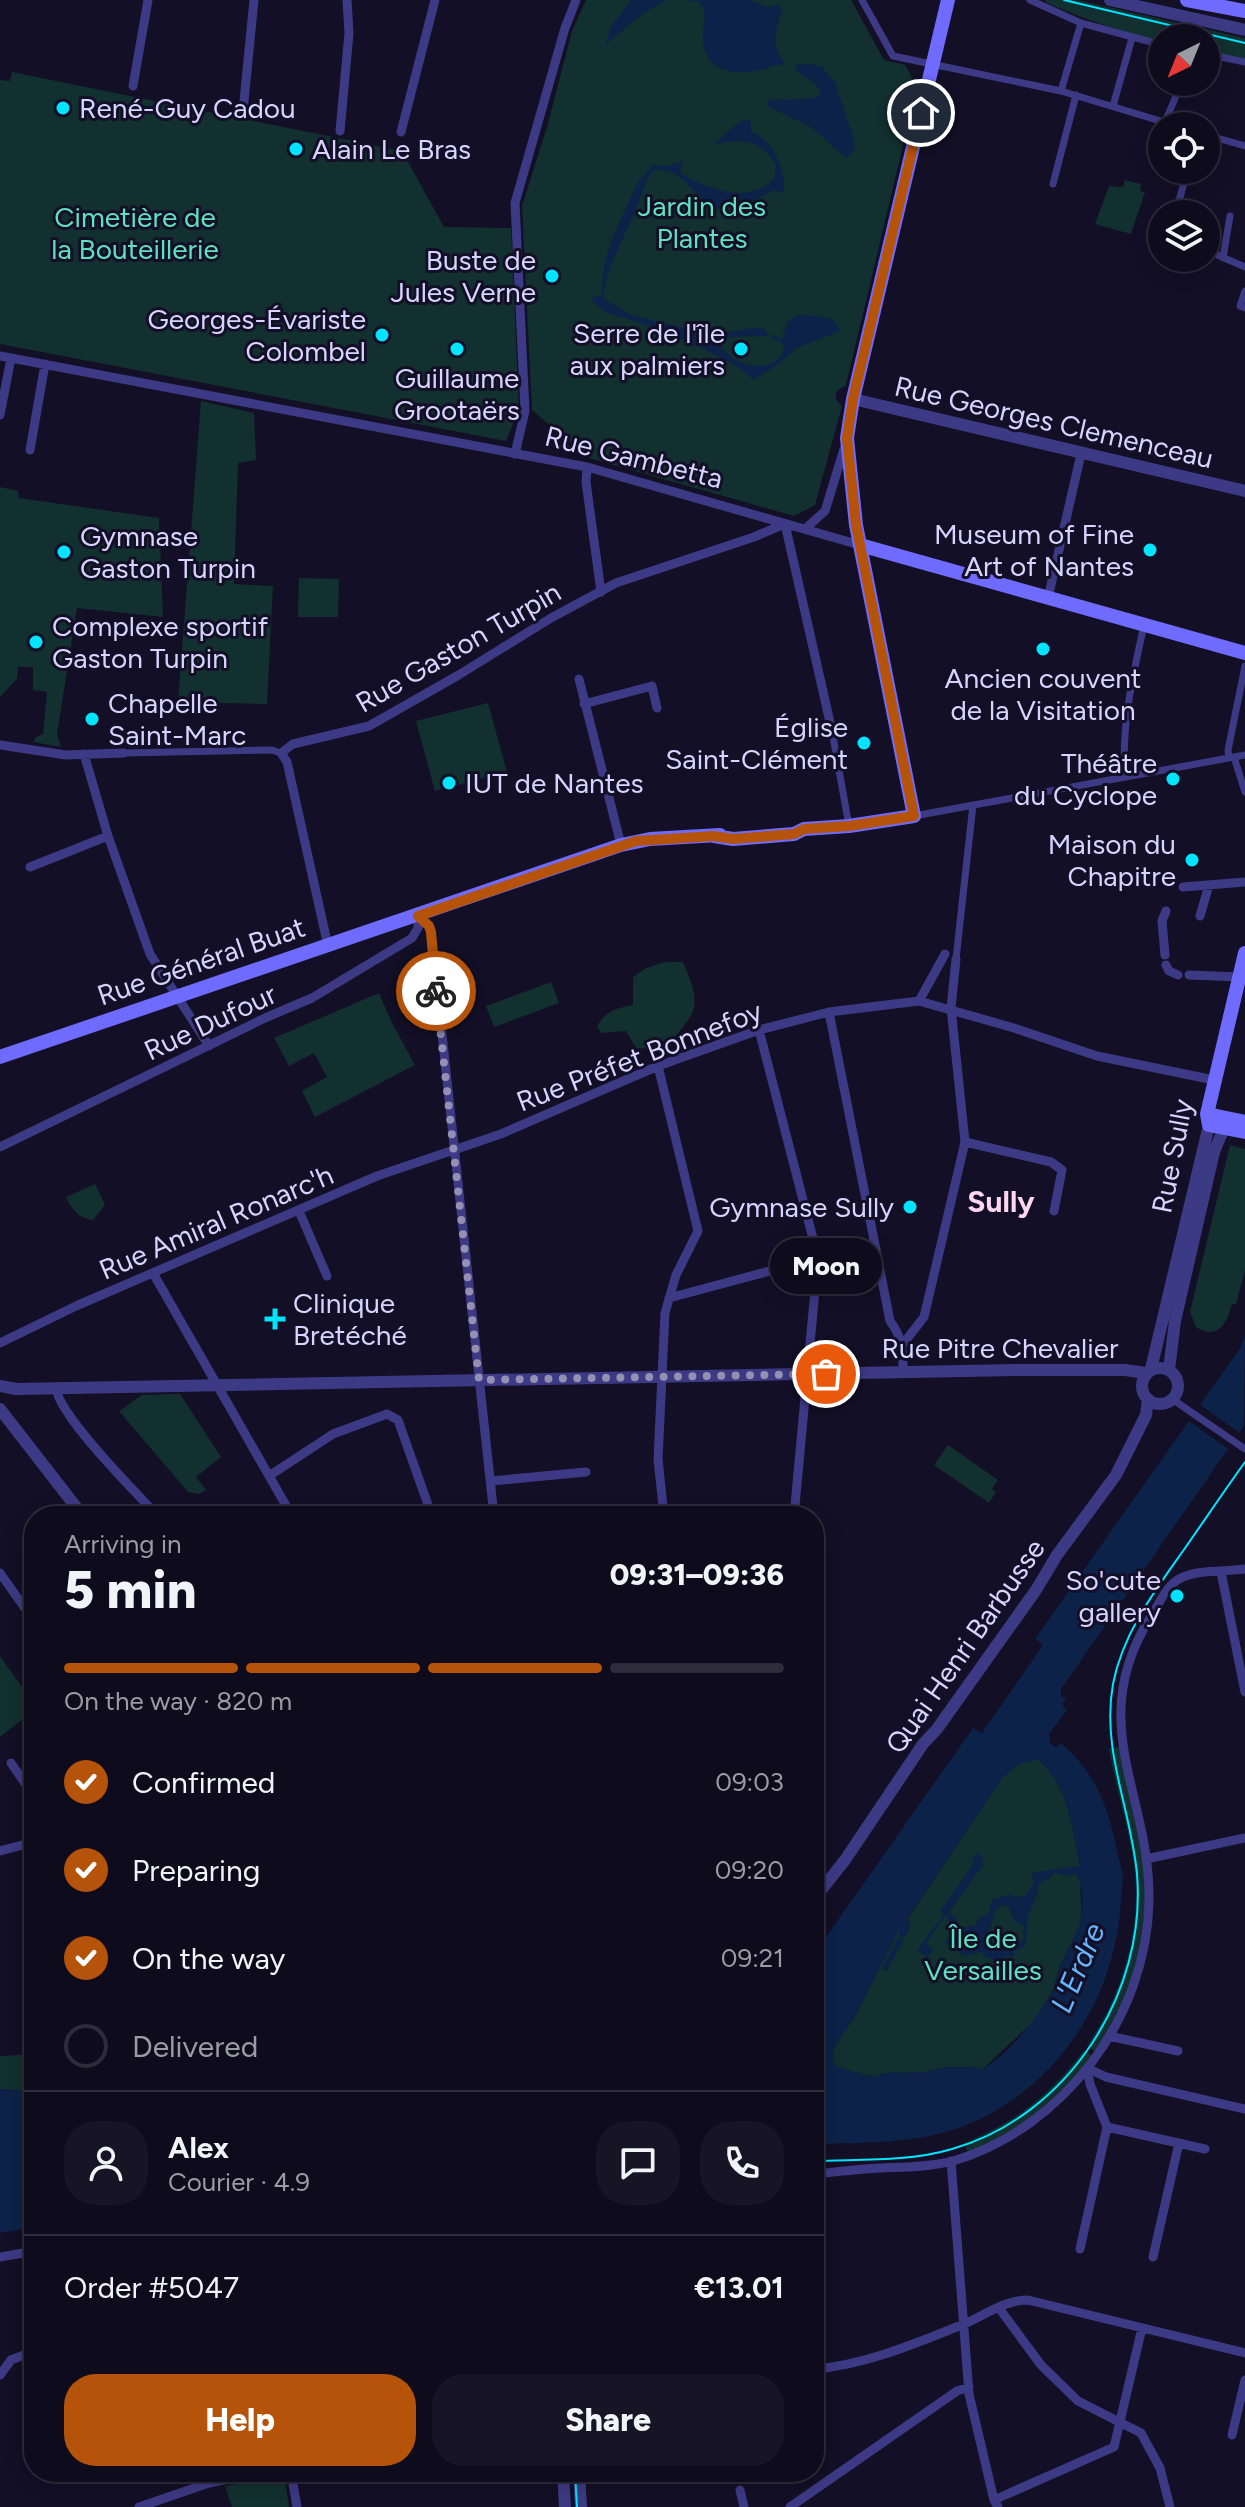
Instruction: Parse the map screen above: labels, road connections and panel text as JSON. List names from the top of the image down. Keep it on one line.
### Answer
{"streets":{"main road":["Rue Gambetta","Rue Général Buat","Rue Sully"],"street":["Rue Georges Clemenceau","Rue Gaston Turpin","Rue Dufour","Rue Préfet Bonnefoy","Rue Amiral Ronarc'h","Rue Pitre Chevalier","Quai Henri Barbusse"]},"crossings":[["Rue Gambetta","Rue Gaston Turpin"],["Rue Général Buat","Rue Dufour"],["Rue Préfet Bonnefoy","Rue Sully"],["Rue Préfet Bonnefoy","Rue Amiral Ronarc'h"],["Rue Sully","Rue Pitre Chevalier"],["Rue Sully","Quai Henri Barbusse"],["Rue Pitre Chevalier","Quai Henri Barbusse"]],"districts":["Sully"],"water":["L'Erdre"],"parks":["Jardin des Plantes","Cimetière de la Bouteillerie","Île de Versailles"],"places":{"other":["René-Guy Cadou","Alain Le Bras","Buste de Jules Verne","Georges-Évariste Colombel","Guillaume Grootaërs","Serre de l'île aux palmiers","Museum of Fine Art of Nantes","Gymnase Gaston Turpin","Complexe sportif Gaston Turpin","Ancien couvent de la Visitation","Chapelle Saint-Marc","Église Saint-Clément","Théâtre du Cyclope","IUT de Nantes","Maison du Chapitre","Gymnase Sully","Moon","So'cute gallery"],"health":["Clinique Bretéché"]},"north":"bottom left","page":{"bubble":"Moon","heading":["5 min","Arriving in","09:31–09:36"],"panel":["Alex","Courier · 4.9","Order #5047","€13.01"],"bar":"On the way · 820 m","list":[["Confirmed","09:03"],["Preparing","09:20"],["On the way","09:21"],"Delivered"],"buttons":["Help","Share"]}}
